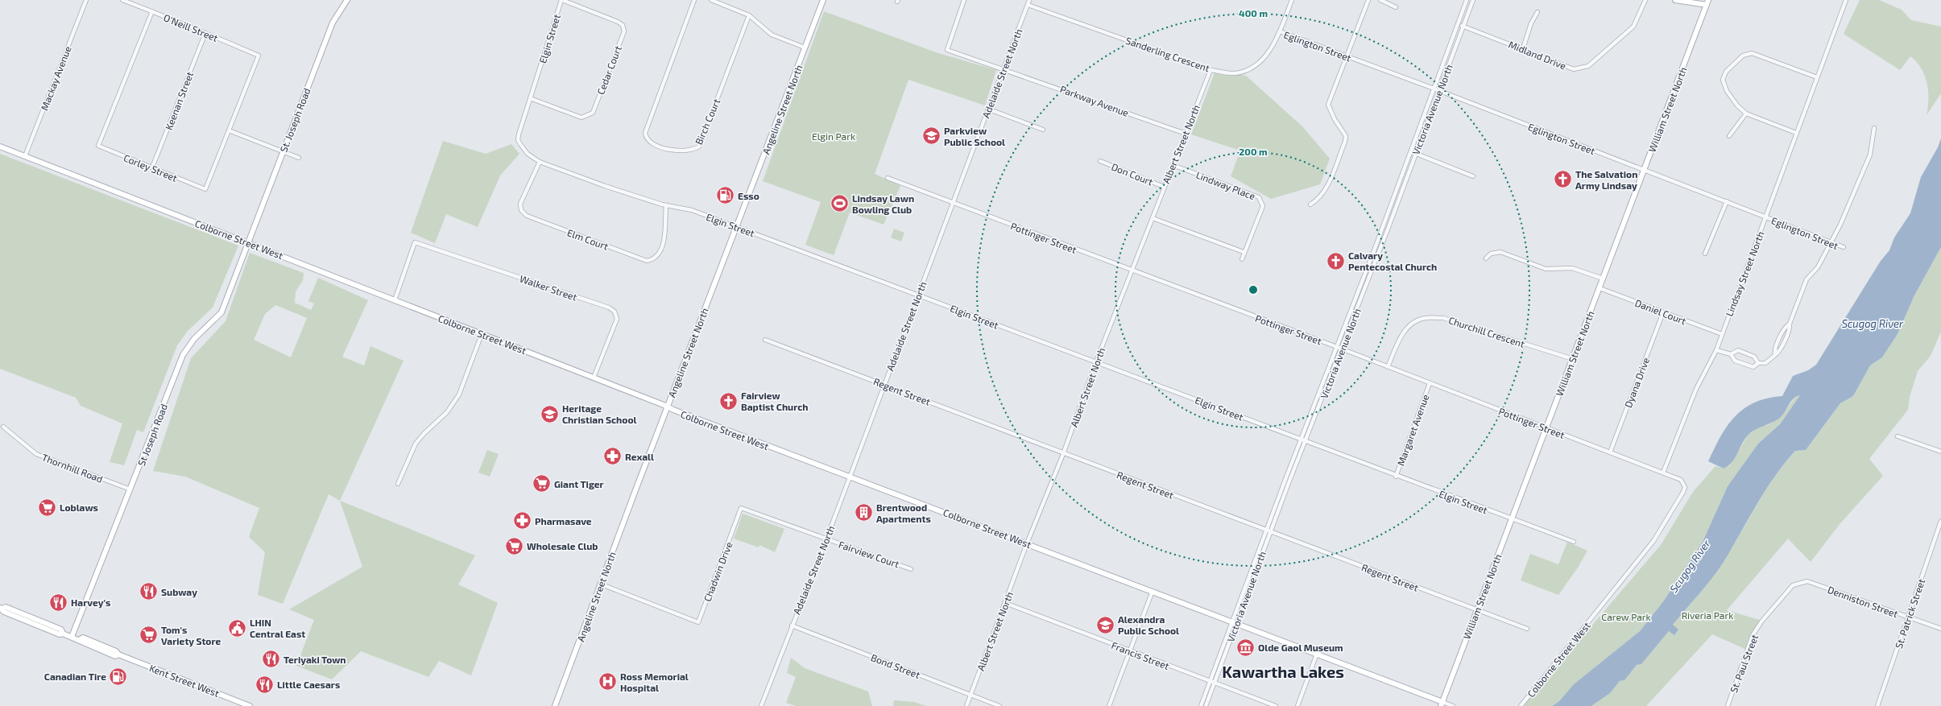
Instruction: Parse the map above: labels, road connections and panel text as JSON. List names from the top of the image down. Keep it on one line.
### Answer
{"streets":{"street":["O'Neill Street","Elgin Street","Eglington Street","Sanderling Crescent","Midland Drive","Cedar Court","Adelaide Street North","Mackay Avenue","Keenan Street","Parkway Avenue","Angeline Street North","Victoria Avenue North","William Street North","St. Joseph Road","Birch Court","Albert Street North","Corley Street","Don Court","Lindway Place","Pottinger Street","Colborne Street West","Elm Court","Lindsay Street North","Walker Street","Daniel Court","Churchill Crescent","Dyana Drive","Regent Street","Margaret Avenue","St Joseph Road","Thornhill Road","Fairview Court","Chadwin Drive","Denniston Street","St. Patrick Street","Francis Street","St. Paul Street","Bond Street","Kent Street West"]},"crossings":[["O'Neill Street","Keenan Street"],["O'Neill Street","Corley Street"],["Elgin Street","Cedar Court"],["Elgin Street","Adelaide Street North"],["Elgin Street","Angeline Street North"],["Elgin Street","Victoria Avenue North"],["Elgin Street","William Street North"],["Elgin Street","Albert Street North"],["Elgin Street","Elm Court"],["Elgin Street","Margaret Avenue"],["Eglington Street","Sanderling Crescent"],["Eglington Street","Victoria Avenue North"],["Eglington Street","William Street North"],["Eglington Street","Lindsay Street North"],["Sanderling Crescent","Adelaide Street North"],["Sanderling Crescent","Albert Street North"],["Midland Drive","Victoria Avenue North"],["Adelaide Street North","Parkway Avenue"],["Adelaide Street North","Pottinger Street"],["Adelaide Street North","Colborne Street West"],["Adelaide Street North","Regent Street"],["Adelaide Street North","Fairview Court"],["Adelaide Street North","Chadwin Drive"],["Adelaide Street North","Bond Street"],["Mackay Avenue","Colborne Street West"],["Keenan Street","Corley Street"],["Parkway Avenue","Albert Street North"],["Angeline Street North","Colborne Street West"],["Angeline Street North","Chadwin Drive"],["Victoria Avenue North","Pottinger Street"],["Victoria Avenue North","Colborne Street West"],["Victoria Avenue North","Regent Street"],["Victoria Avenue North","Francis Street"],["William Street North","Pottinger Street"],["William Street North","Colborne Street West"],["William Street North","Daniel Court"],["William Street North","Churchill Crescent"],["William Street North","Regent Street"],["St. Joseph Road","Colborne Street West"],["St. Joseph Road","St Joseph Road"],["Albert Street North","Don Court"],["Albert Street North","Lindway Place"],["Albert Street North","Pottinger Street"],["Albert Street North","Colborne Street West"],["Albert Street North","Regent Street"],["Albert Street North","Francis Street"],["Albert Street North","Bond Street"],["Pottinger Street","Colborne Street West"],["Pottinger Street","Lindsay Street North"],["Pottinger Street","Churchill Crescent"],["Pottinger Street","Dyana Drive"],["Pottinger Street","Margaret Avenue"],["Colborne Street West","Walker Street"],["Colborne Street West","St Joseph Road"],["Lindsay Street North","Daniel Court"],["Daniel Court","Dyana Drive"],["St Joseph Road","Thornhill Road"],["St Joseph Road","Kent Street West"],["Fairview Court","Chadwin Drive"],["Denniston Street","St. Patrick Street"],["Denniston Street","St. Paul Street"]],"districts":["Kawartha Lakes"],"water":["Scugog River"],"parks":["Elgin Park","Riveria Park","Carew Park"],"places":{"school or university":["Parkview Public School","Heritage Christian School","Alexandra Public School"],"church":["The Salvation Army Lindsay","Calvary Pentecostal Church","Fairview Baptist Church"],"fuel station":["Esso","Canadian Tire"],"sports":["Lindsay Lawn Bowling Club"],"pharmacy":["Rexall","Pharmasave"],"supermarket":["Giant Tiger","Loblaws","Wholesale Club","Tom's Variety Store"],"building":["Brentwood Apartments"],"restaurant":["Subway","Harvey's","Teriyaki Town","Little Caesars"],"public building":["LHIN Central East"],"museum":["Olde Gaol Museum"],"hospital":["Ross Memorial Hospital"]},"rings":["400 m","200 m"]}
